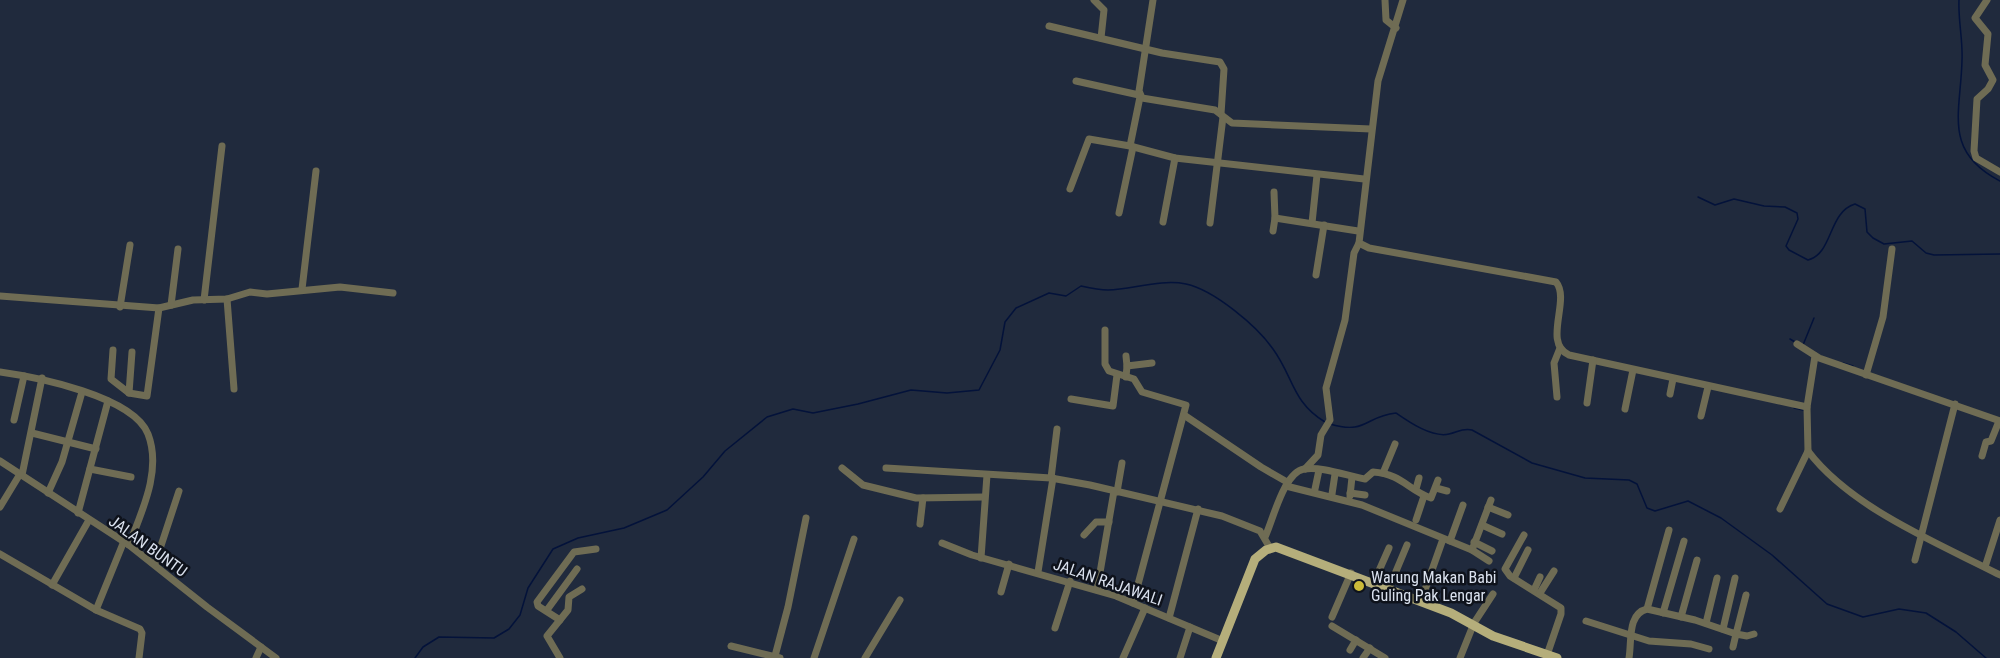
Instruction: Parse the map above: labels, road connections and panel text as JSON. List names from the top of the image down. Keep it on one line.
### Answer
{"streets":{"street":["JALAN BUNTU","JALAN RAJAWALI"]},"places":["Warung Makan Babi Guling Pak Lengar"]}
